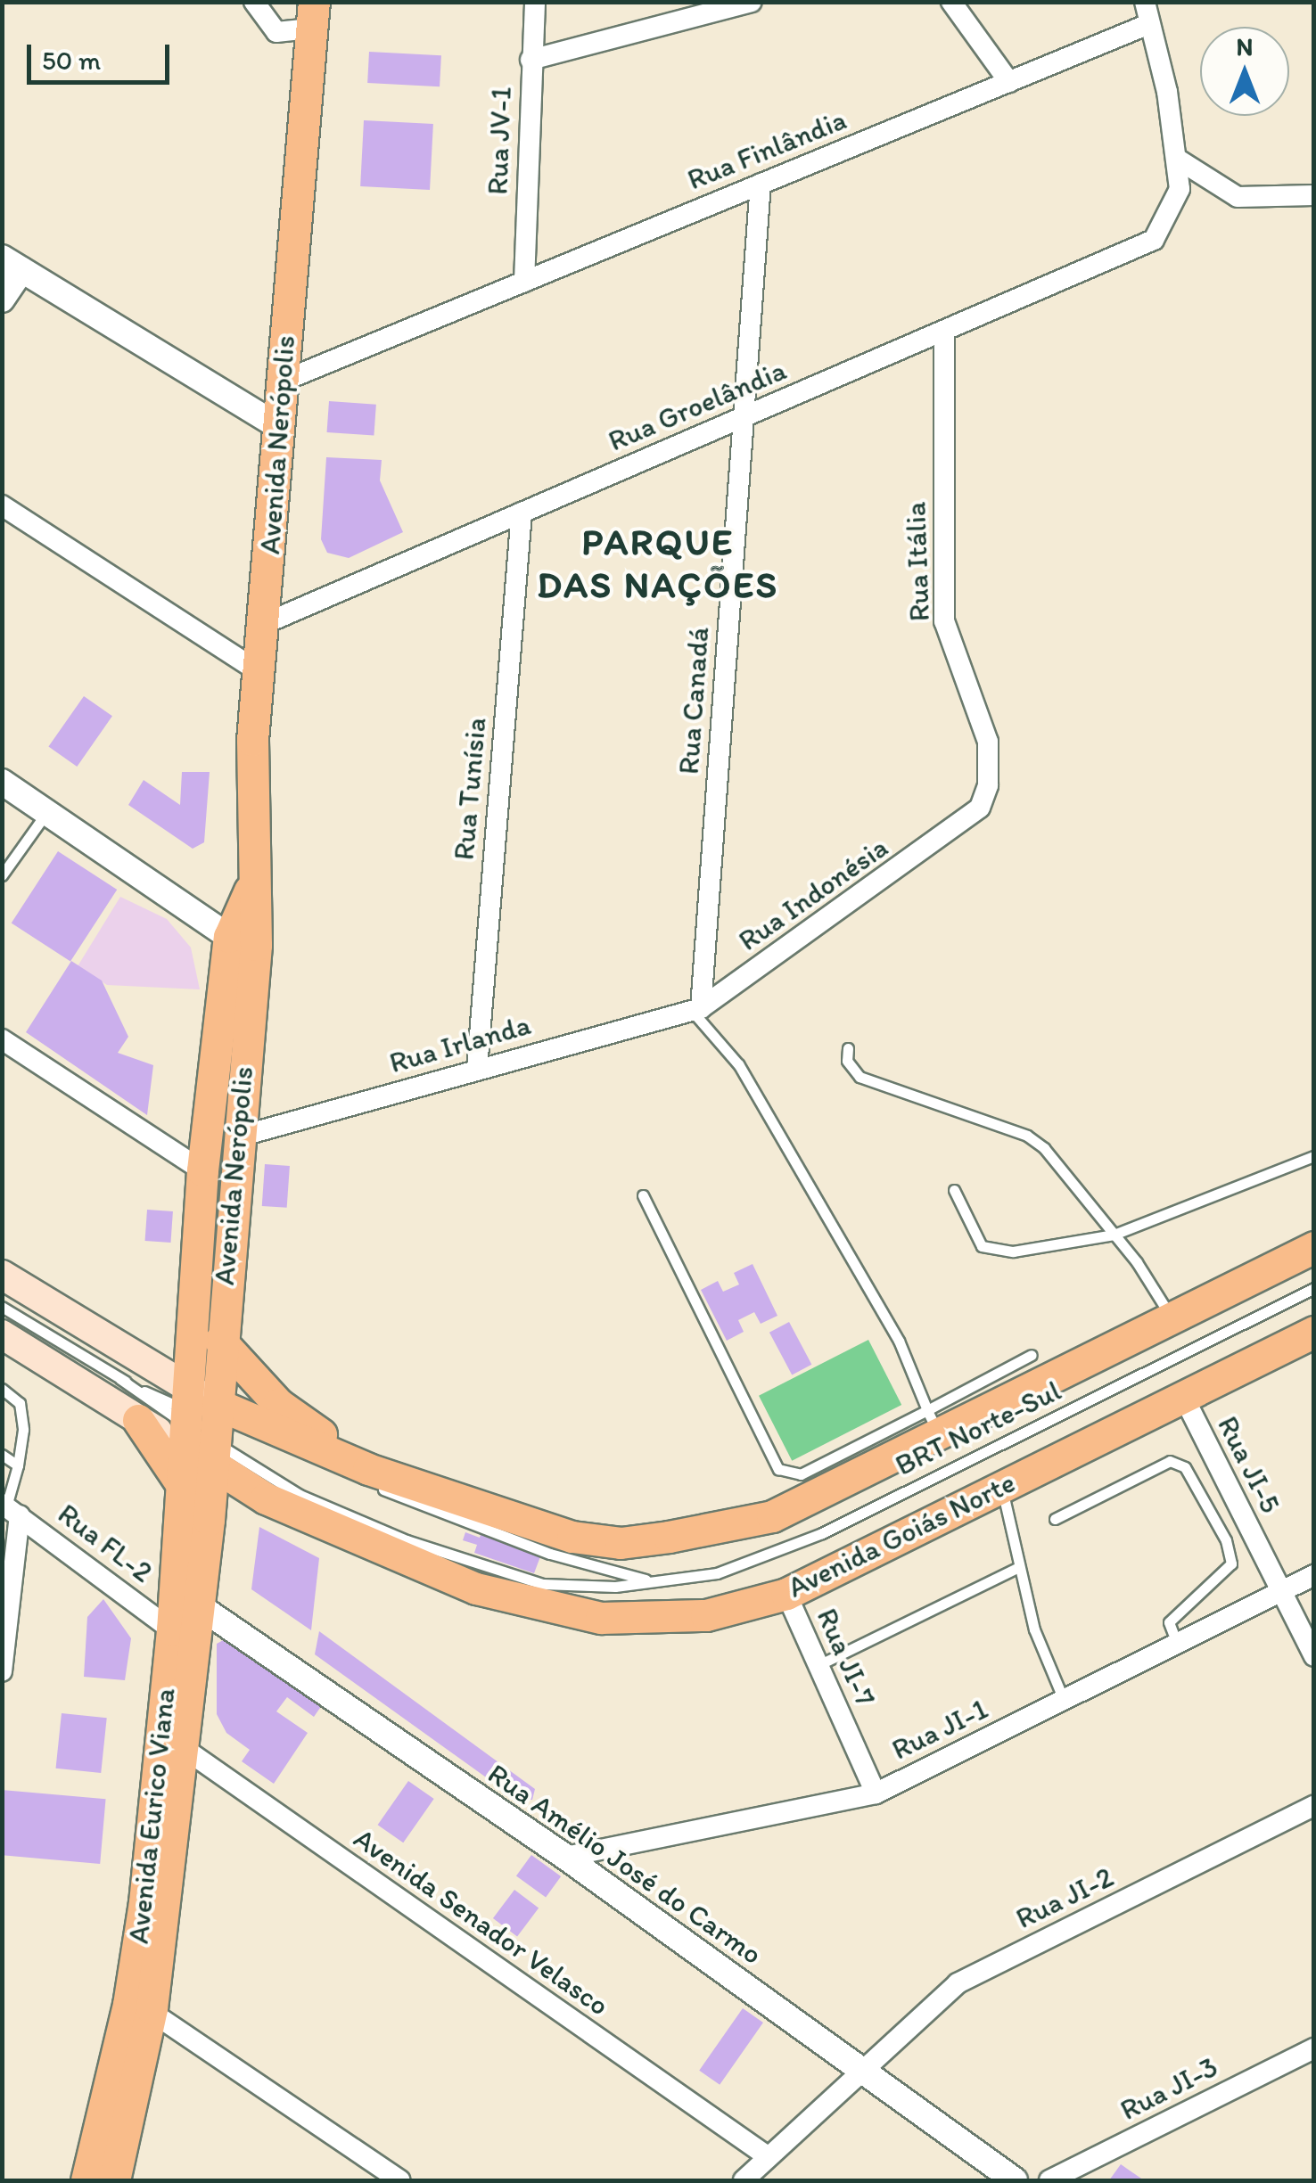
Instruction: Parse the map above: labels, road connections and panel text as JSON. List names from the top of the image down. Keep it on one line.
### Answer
{"streets":{"main road":["Avenida Nerópolis","Avenida Goiás Norte","Avenida Eurico Viana"],"street":["Rua JV-1","Rua Finlândia","Rua Groelândia","Rua Itália","Rua Canadá","Rua Tunísia","Rua Indonésia","Rua Irlanda","Rua JI-5","Rua FL-2","Rua JI-7","Rua JI-1","Rua Amélio José do Carmo","Rua JI-2","Avenida Senador Velasco","Rua JI-3"],"lane":["BRT Norte-Sul"]},"crossings":[["Rua JV-1","Rua Finlândia"],["Rua Finlândia","Avenida Nerópolis"],["Rua Finlândia","Rua Canadá"],["Rua Groelândia","Avenida Nerópolis"],["Rua Groelândia","Rua Itália"],["Rua Groelândia","Rua Canadá"],["Rua Groelândia","Rua Tunísia"],["Avenida Nerópolis","Rua Irlanda"],["Avenida Nerópolis","BRT Norte-Sul"],["Avenida Nerópolis","Avenida Goiás Norte"],["Avenida Nerópolis","Avenida Eurico Viana"],["Rua Itália","Rua Indonésia"],["Rua Canadá","Rua Indonésia"],["Rua Canadá","Rua Irlanda"],["Rua Tunísia","Rua Irlanda"],["Rua Indonésia","Rua Irlanda"],["BRT Norte-Sul","Avenida Goiás Norte"],["BRT Norte-Sul","Avenida Eurico Viana"],["Rua JI-5","Avenida Goiás Norte"],["Rua JI-5","Rua JI-1"],["Avenida Goiás Norte","Rua JI-7"],["Avenida Goiás Norte","Avenida Eurico Viana"],["Rua FL-2","Avenida Eurico Viana"],["Rua JI-7","Rua JI-1"],["Rua JI-1","Rua Amélio José do Carmo"],["Avenida Eurico Viana","Rua Amélio José do Carmo"],["Avenida Eurico Viana","Avenida Senador Velasco"],["Rua Amélio José do Carmo","Rua JI-2"],["Rua JI-2","Avenida Senador Velasco"]],"districts":["PARQUE DAS NAÇÕES"],"scale_bar":"50 m","north":"top"}
